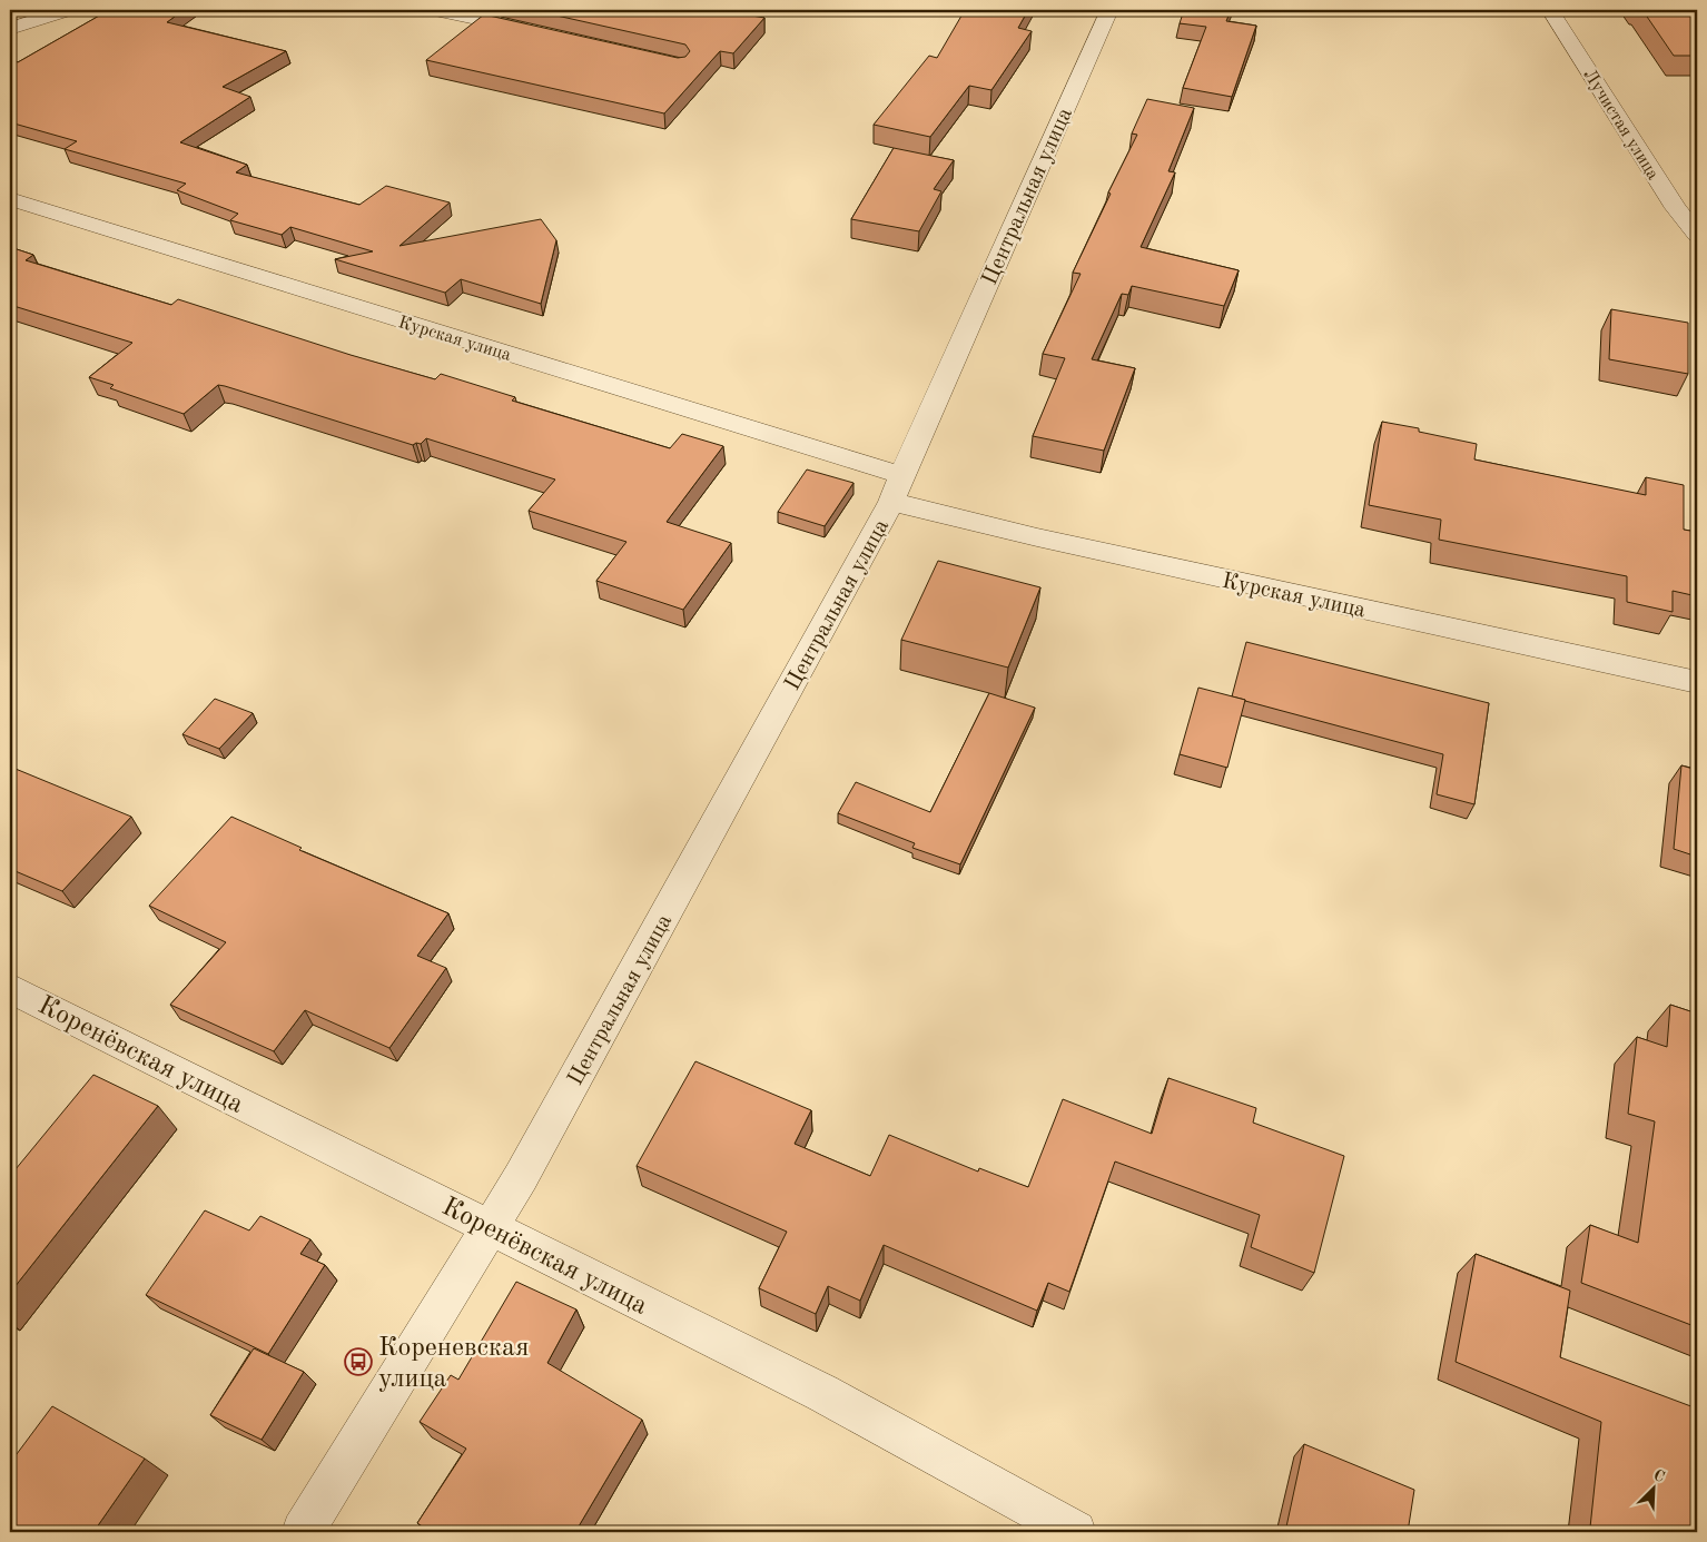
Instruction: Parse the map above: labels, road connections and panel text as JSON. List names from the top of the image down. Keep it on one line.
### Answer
{"streets":{"street":["Лучистая улица","Центральная улица","Курская улица","Коренёвская улица"]},"crossings":[["Центральная улица","Курская улица"],["Центральная улица","Коренёвская улица"]],"places":{"bus stop":["Кореневская улица"]},"north":"top right"}
